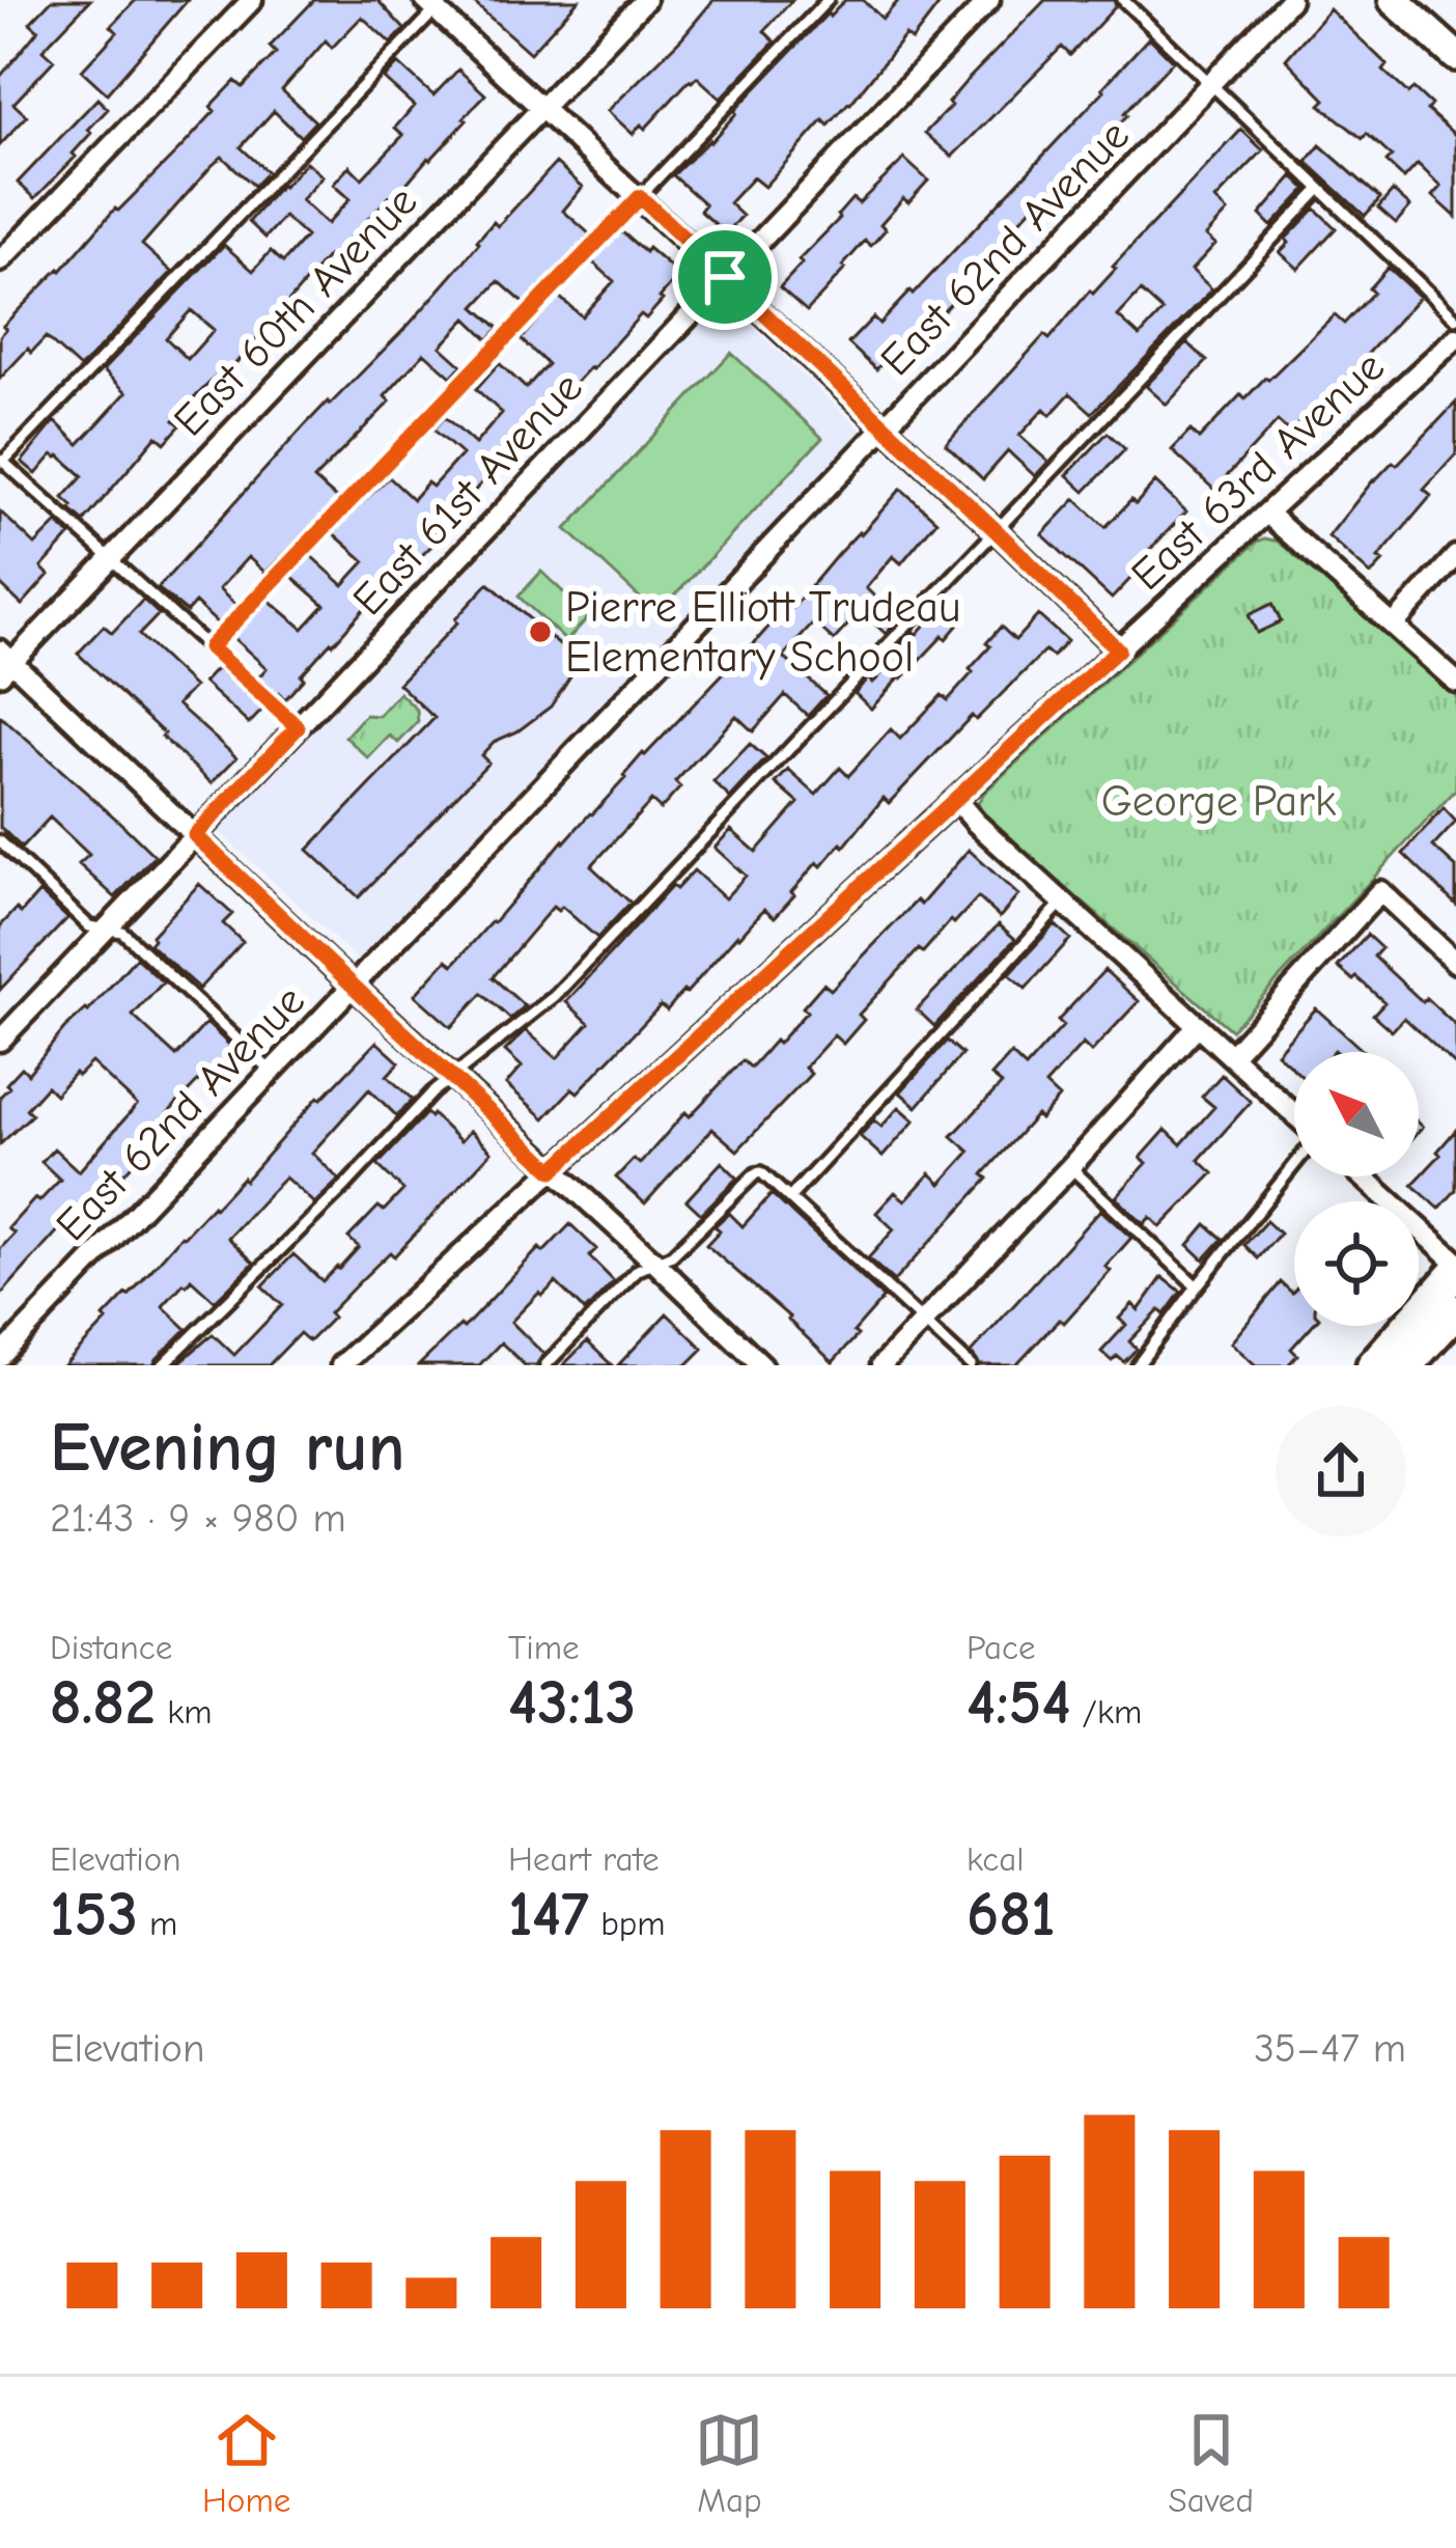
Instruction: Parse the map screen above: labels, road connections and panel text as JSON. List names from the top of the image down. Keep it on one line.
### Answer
{"streets":{"street":["East 62nd Avenue","East 60th Avenue","East 63rd Avenue","East 61st Avenue"]},"parks":["George Park"],"places":["Pierre Elliott Trudeau Elementary School"],"north":"top left","page":{"heading":["Evening run","21:43 · 9 × 980 m"],"stats":[["Distance","8.82 km"],["Time","43:13"],["Pace","4:54 /km"],["Elevation","153 m"],["Heart rate","147 bpm"],["kcal","681"]],"chart":["Elevation","35–47 m"],"tabs":["Home","Map","Saved"]}}
